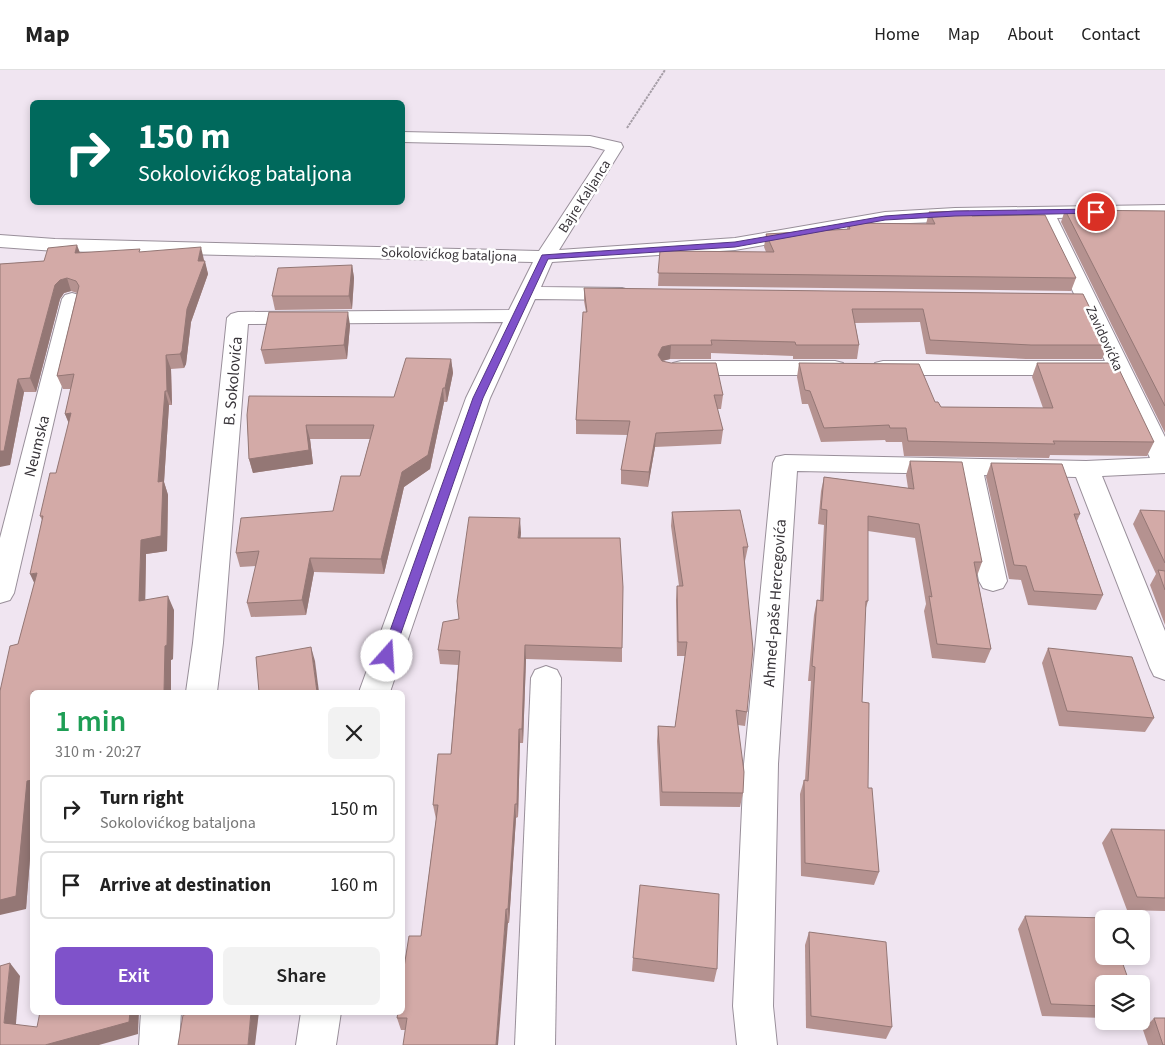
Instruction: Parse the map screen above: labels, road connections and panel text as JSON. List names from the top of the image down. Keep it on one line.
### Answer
{"streets":{"street":["Bajre Kaljanca","Sokolovićkog bataljona","Zavidovićka","B. Sokolovića","Neumska","Ahmed-paše Hercegovića"]},"crossings":[["Bajre Kaljanca","Sokolovićkog bataljona"],["Bajre Kaljanca","B. Sokolovića"],["Sokolovićkog bataljona","Zavidovićka"],["Zavidovićka","Ahmed-paše Hercegovića"]],"page":{"header":"Map","nav":["Home","Map","About","Contact"],"turn":["150 m","Sokolovićkog bataljona"],"heading":["1 min","310 m · 20:27"],"list":[{"name":"Turn right","note":"Sokolovićkog bataljona","value":"150 m"},{"name":"Arrive at destination","value":"160 m"}],"buttons":["Exit","Share"]}}
